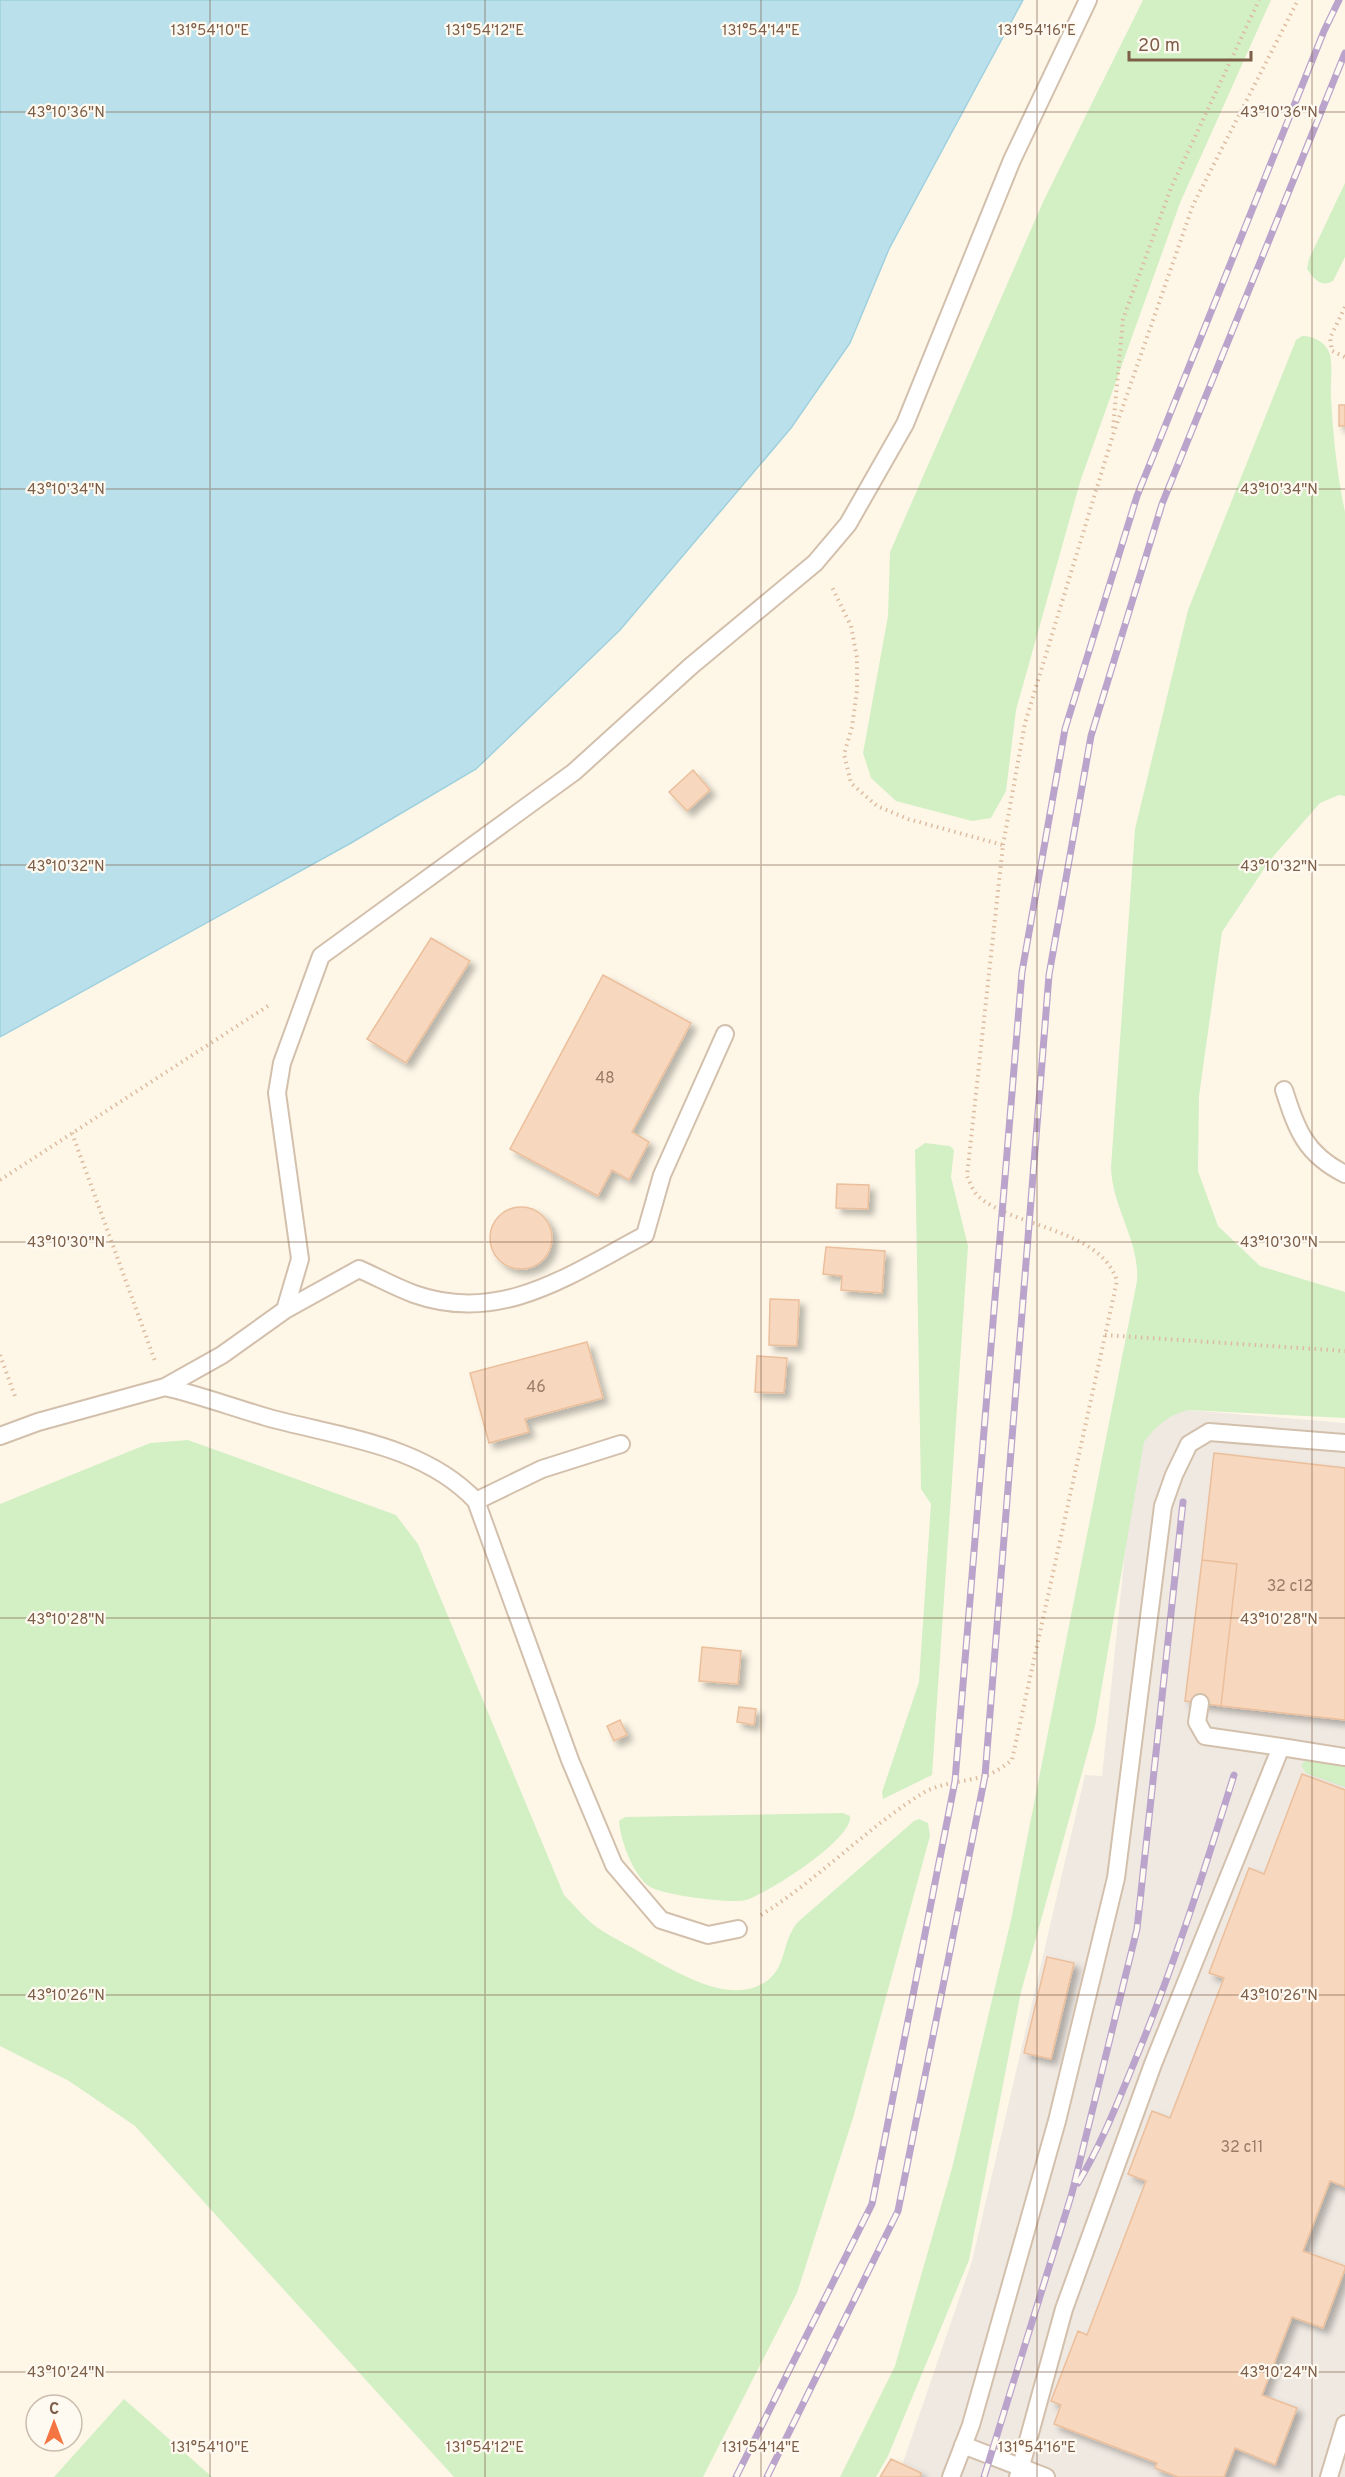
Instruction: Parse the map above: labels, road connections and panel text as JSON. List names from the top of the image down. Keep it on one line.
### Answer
{"house_numbers":["48","46","32 с12","32 с11"],"scale_bar":"20 m","north":"top","coordinates":["131°54'10\"E","131°54'12\"E","131°54'14\"E","131°54'16\"E","43°10'36\"N","43°10'34\"N","43°10'32\"N","43°10'30\"N","43°10'28\"N","43°10'26\"N","43°10'24\"N"]}
